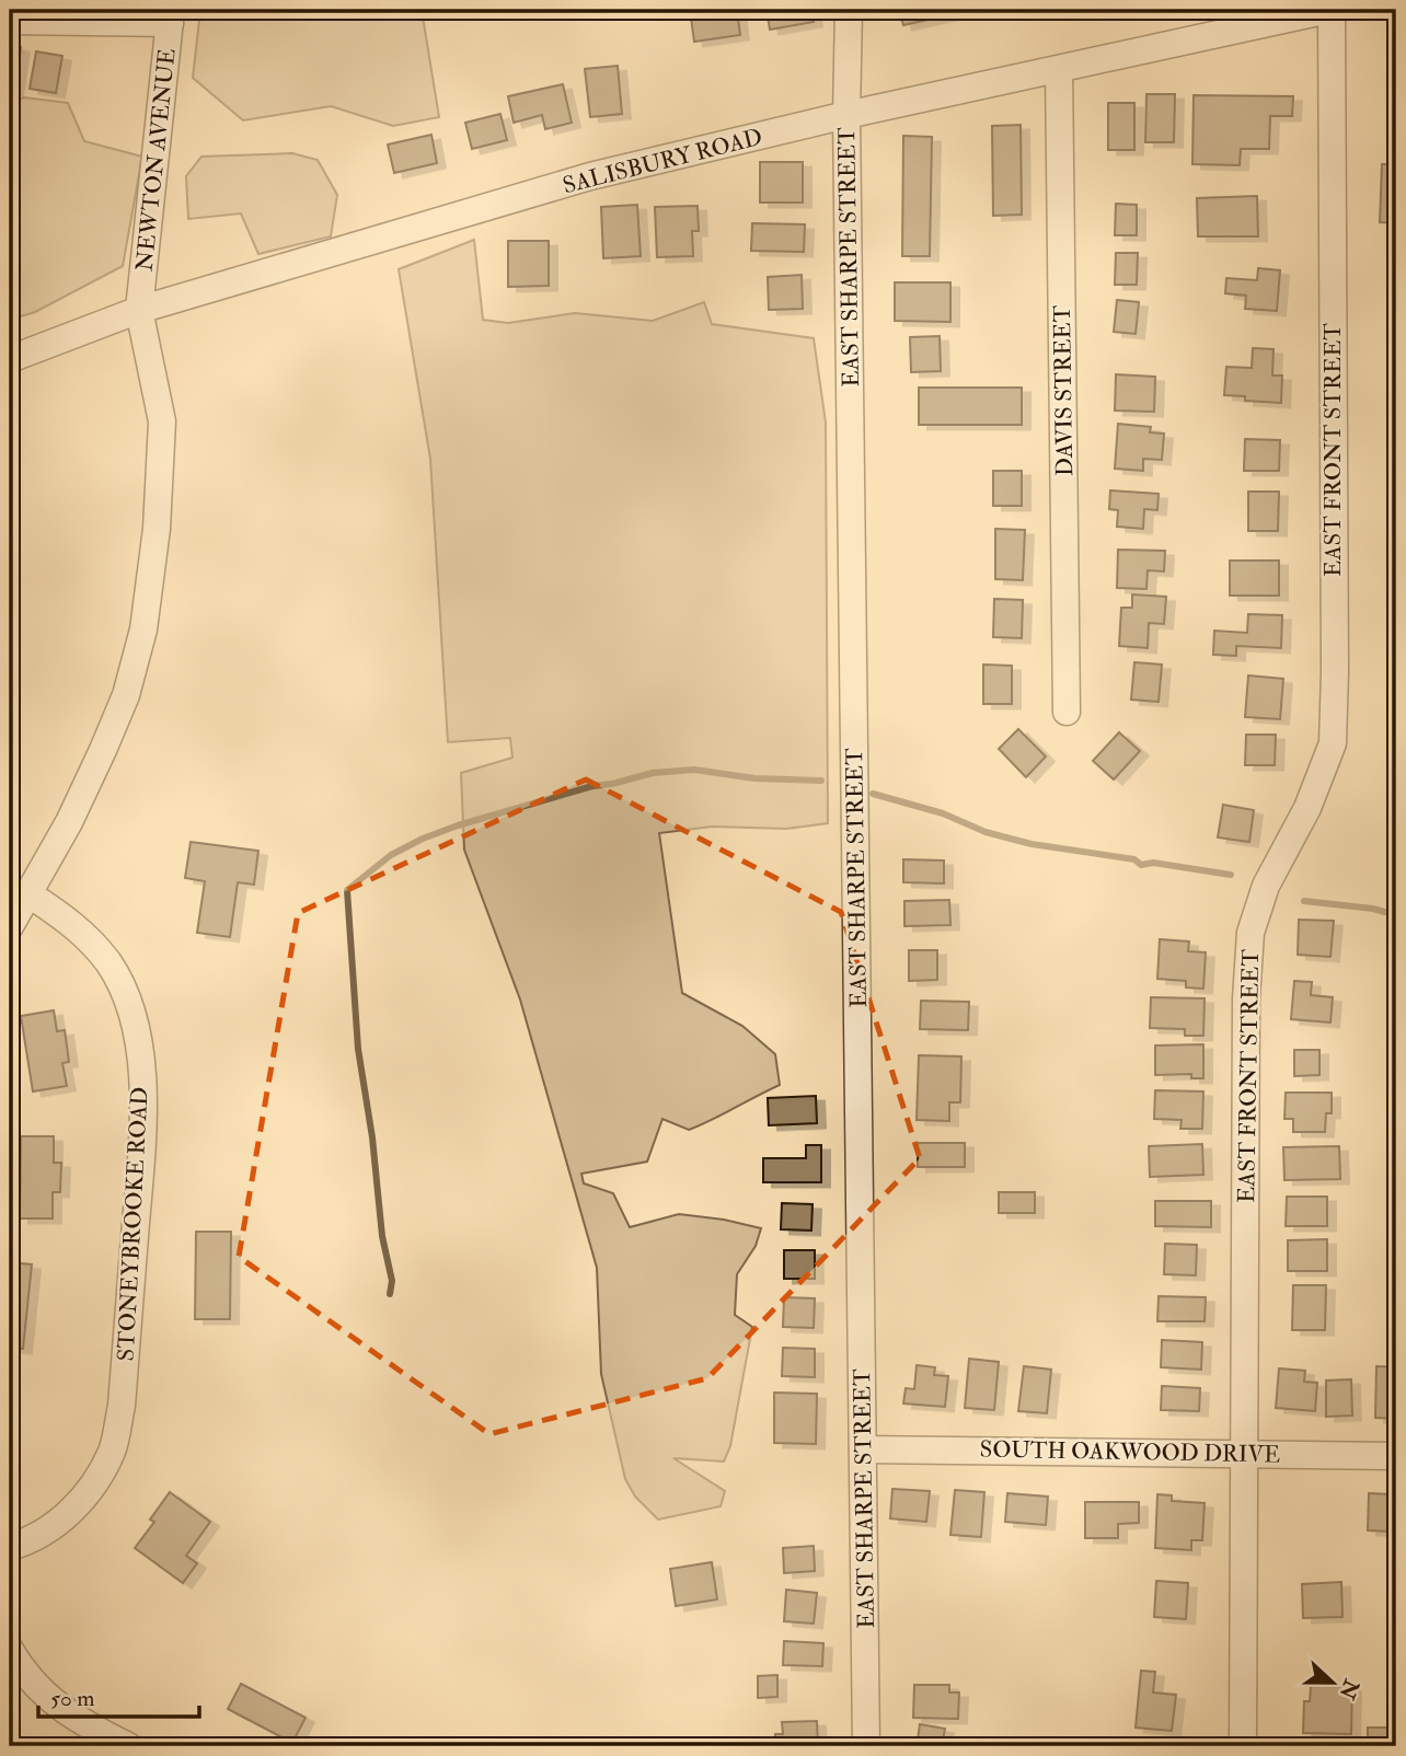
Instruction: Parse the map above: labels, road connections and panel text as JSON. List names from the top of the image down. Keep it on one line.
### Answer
{"streets":{"street":["NEWTON AVENUE","SALISBURY ROAD","EAST SHARPE STREET","DAVIS STREET","EAST FRONT STREET","STONEYBROOKE ROAD","SOUTH OAKWOOD DRIVE"]},"crossings":[["NEWTON AVENUE","SALISBURY ROAD"],["NEWTON AVENUE","STONEYBROOKE ROAD"],["SALISBURY ROAD","EAST SHARPE STREET"],["SALISBURY ROAD","DAVIS STREET"],["SALISBURY ROAD","EAST FRONT STREET"],["EAST SHARPE STREET","SOUTH OAKWOOD DRIVE"],["EAST FRONT STREET","SOUTH OAKWOOD DRIVE"]],"scale_bar":"50 m","north":"right"}
